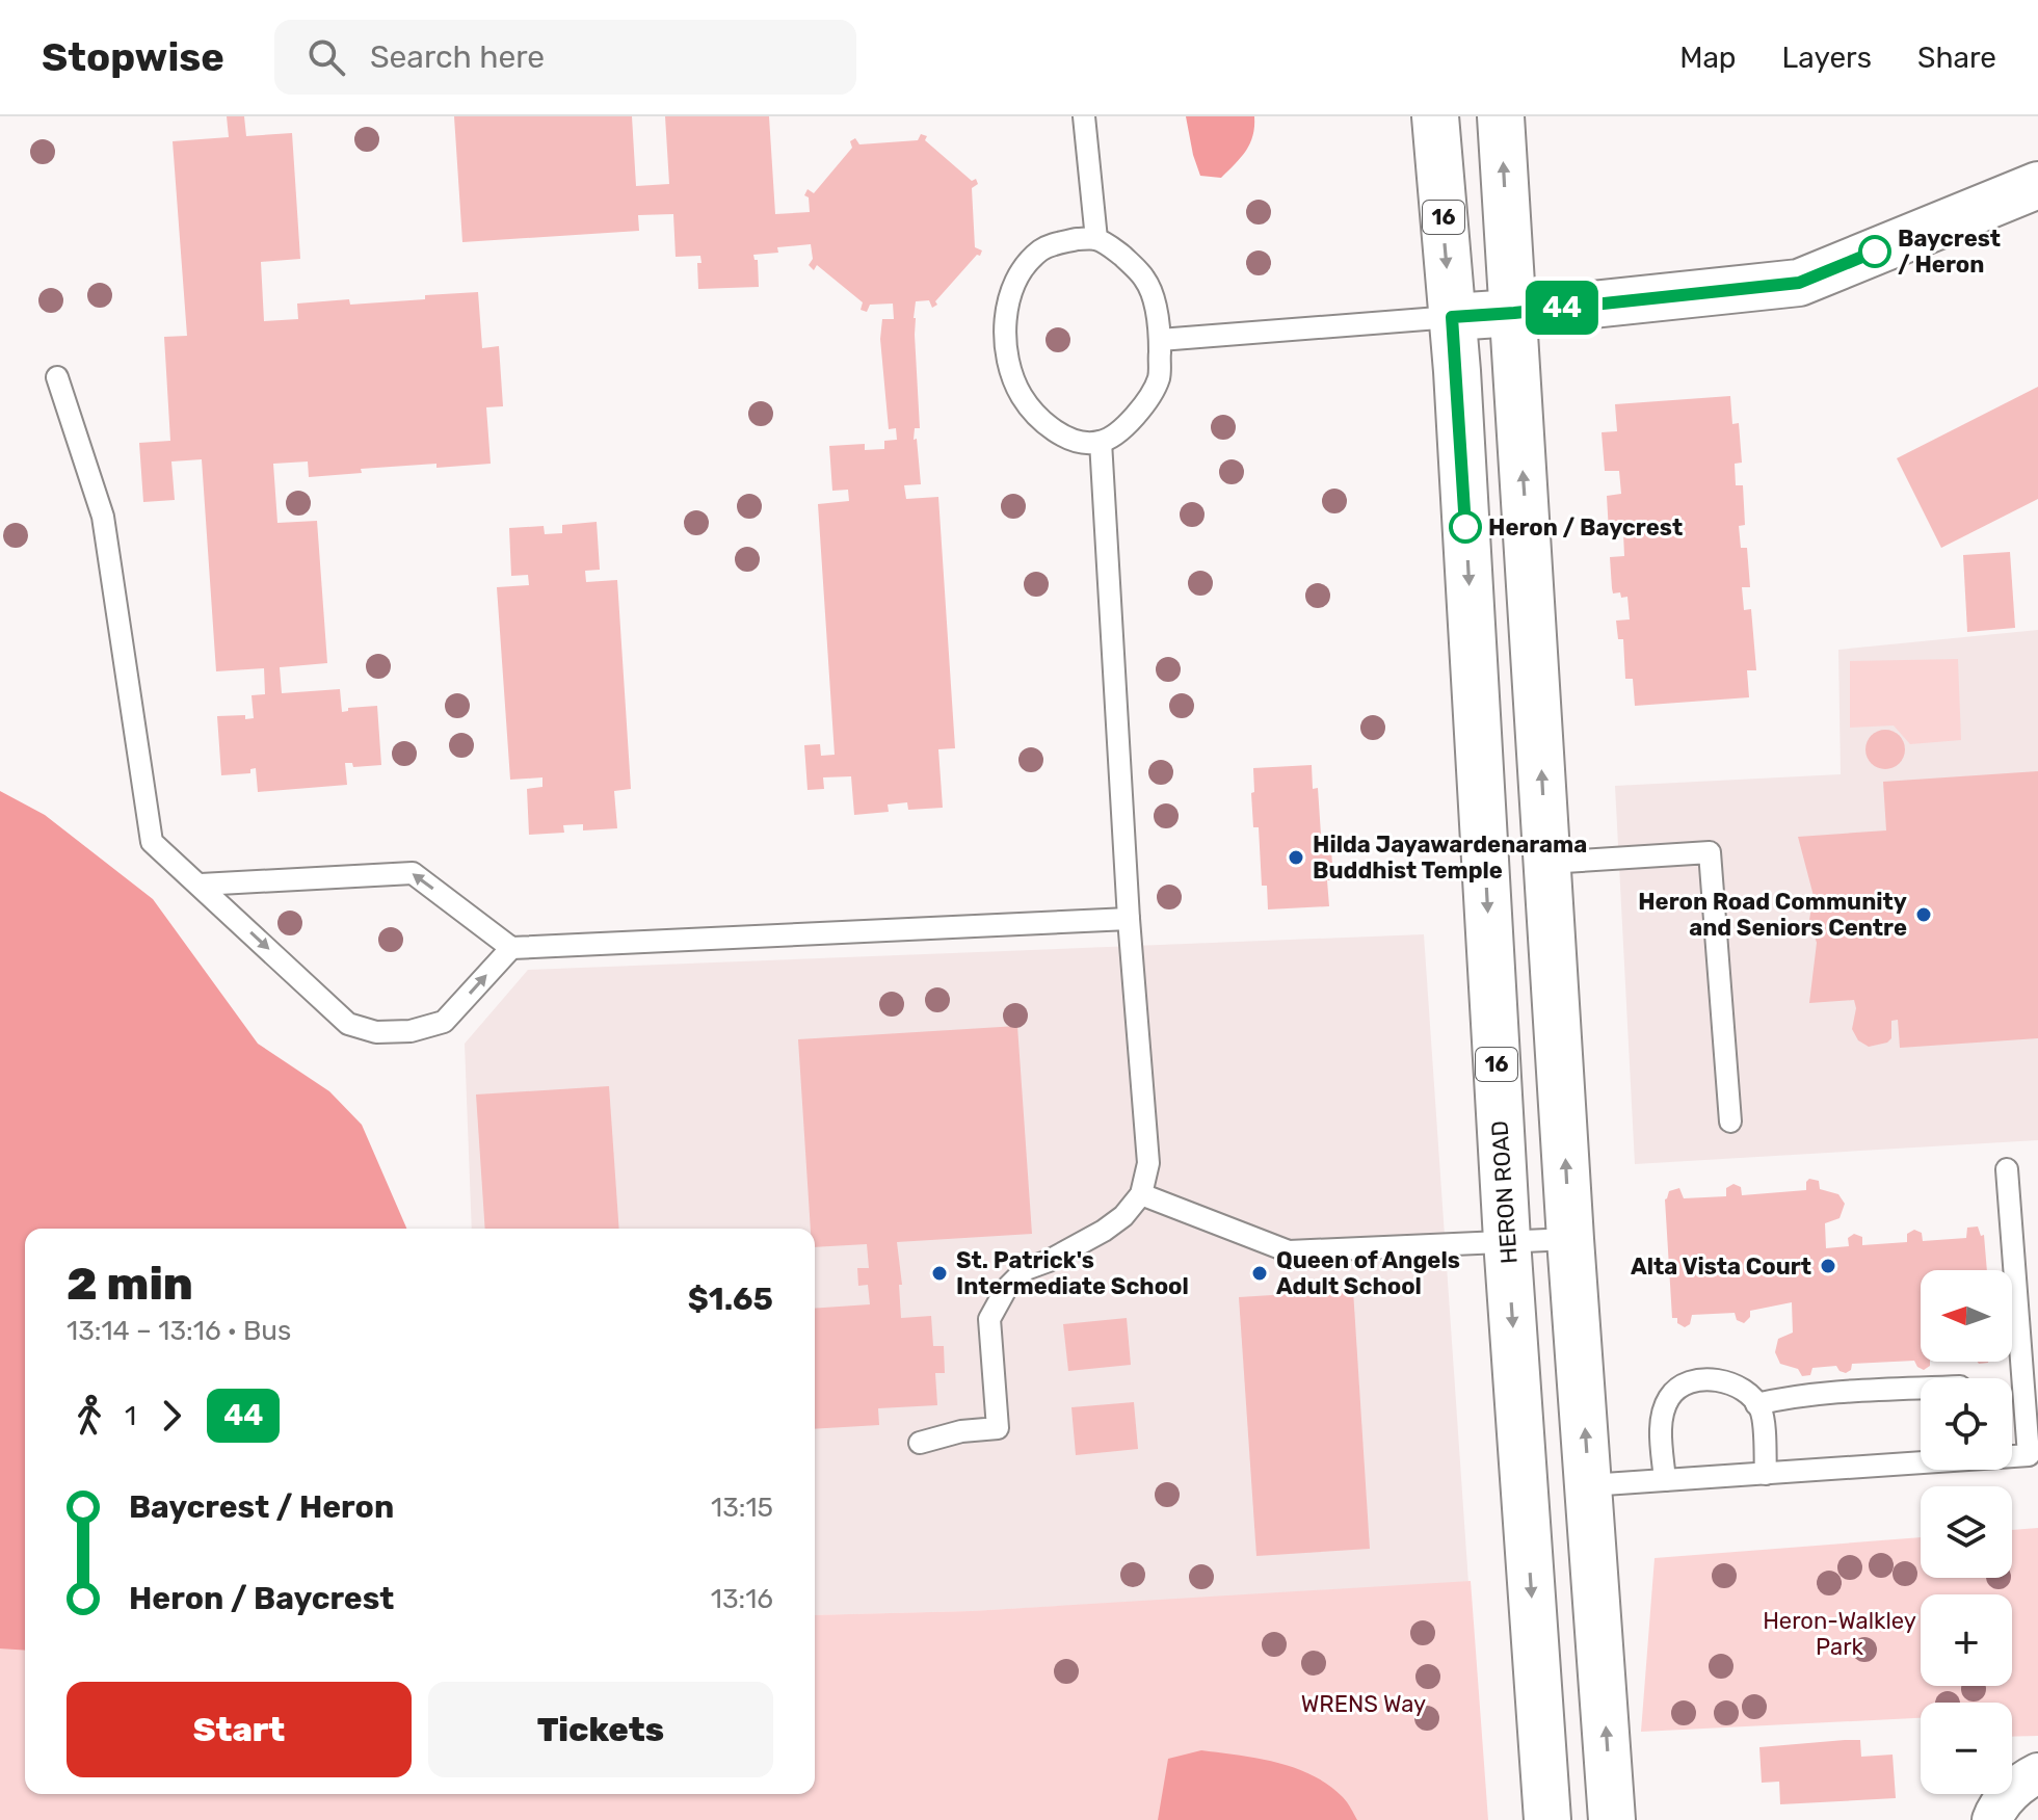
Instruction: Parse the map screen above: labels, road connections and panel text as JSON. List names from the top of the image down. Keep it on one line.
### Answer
{"streets":{"main road":["16","HERON ROAD"]},"parks":["Heron-Walkley Park","WRENS Way"],"places":["Baycrest / Heron","Heron / Baycrest","Hilda Jayawardenarama Buddhist Temple","Heron Road Community and Seniors Centre","Alta Vista Court","St. Patrick's Intermediate School","Queen of Angels Adult School"],"lines":["bus line 44"],"north":"left","page":{"header":"Stopwise","search":"Search here","nav":["Map","Layers","Share"],"on_map":"44","heading":["2 min","13:14 – 13:16 · Bus","$1.65"],"map_buttons":["+","−"],"legs":["1","44"],"list":[{"name":"Baycrest / Heron","value":"13:15"},{"name":"Heron / Baycrest","value":"13:16"}],"buttons":["Start","Tickets"]}}
